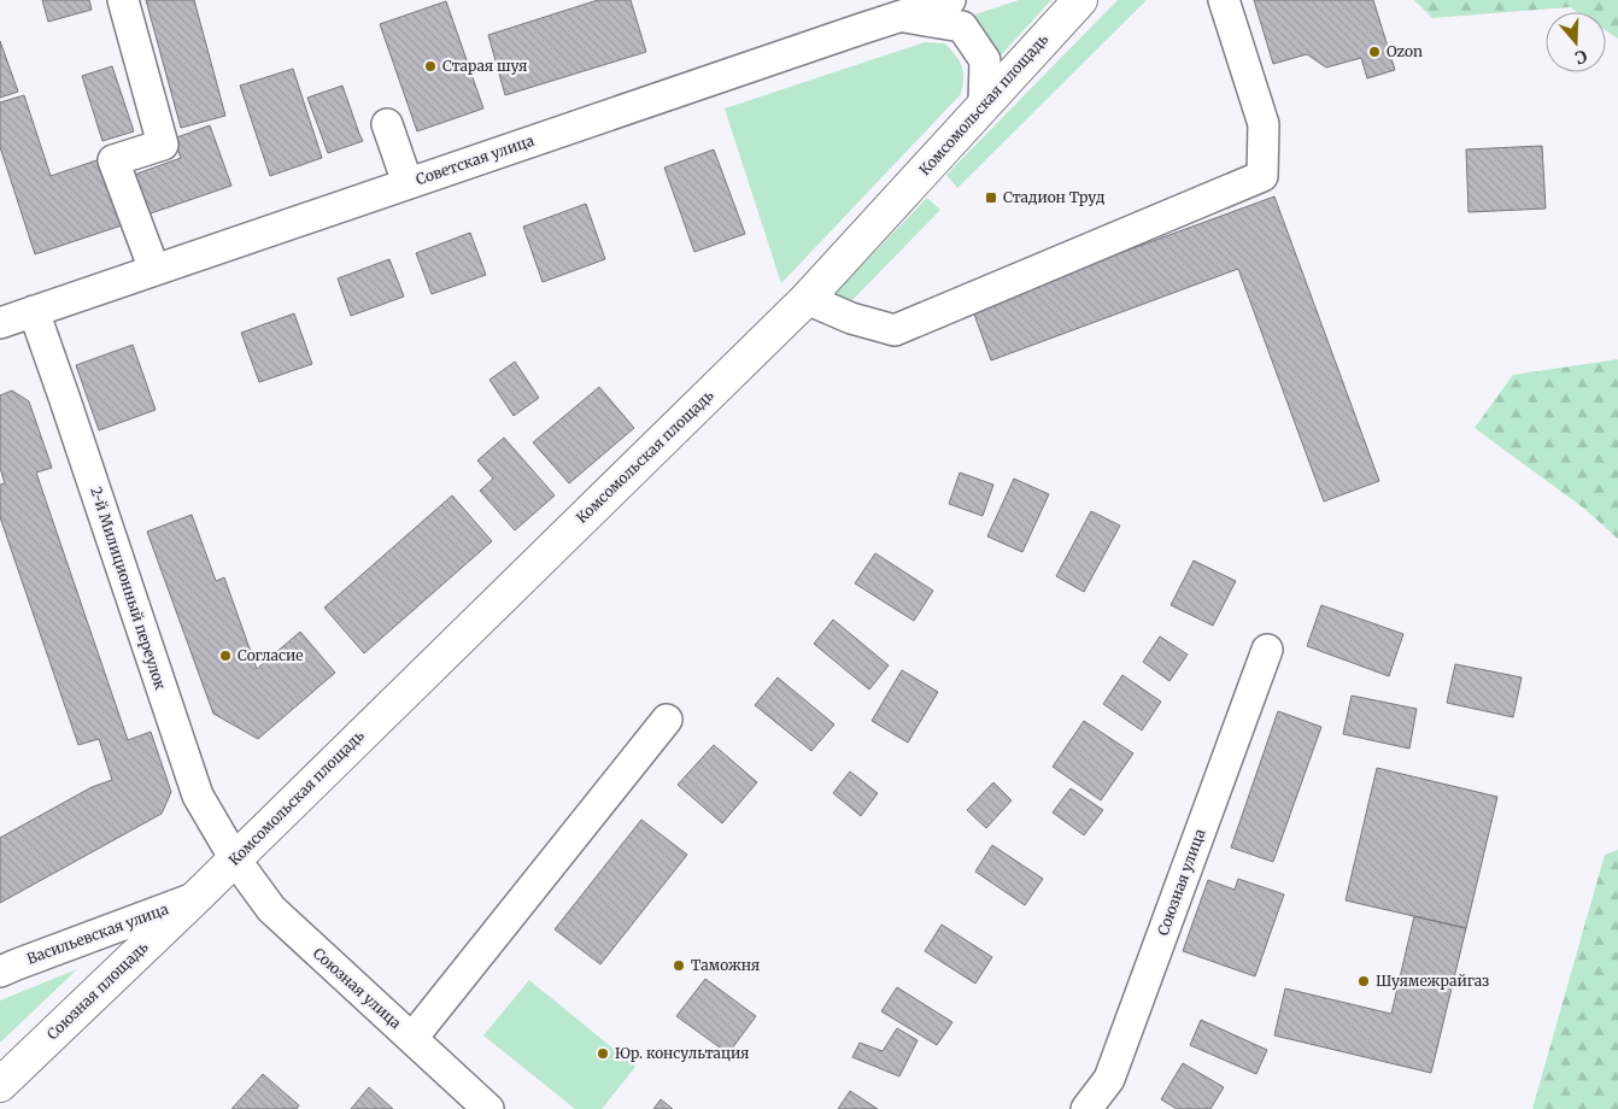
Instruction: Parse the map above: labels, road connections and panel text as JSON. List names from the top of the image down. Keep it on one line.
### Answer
{"streets":{"main road":["Комсомольская площадь","Союзная площадь"],"street":["Советская улица","2-й Милиционный переулок","Союзная улица","Васильевская улица"]},"crossings":[["Комсомольская площадь","2-й Милиционный переулок"],["Комсомольская площадь","Союзная улица"],["Комсомольская площадь","Васильевская улица"],["Комсомольская площадь","Союзная площадь"],["Советская улица","2-й Милиционный переулок"],["2-й Милиционный переулок","Союзная улица"],["Васильевская улица","Союзная площадь"]],"places":{"other":["Ozon","Старая шуя","Согласие","Таможня","Шуямежрайгаз","Юр. консультация"],"transit":["Стадион Труд"]},"north":"bottom"}
